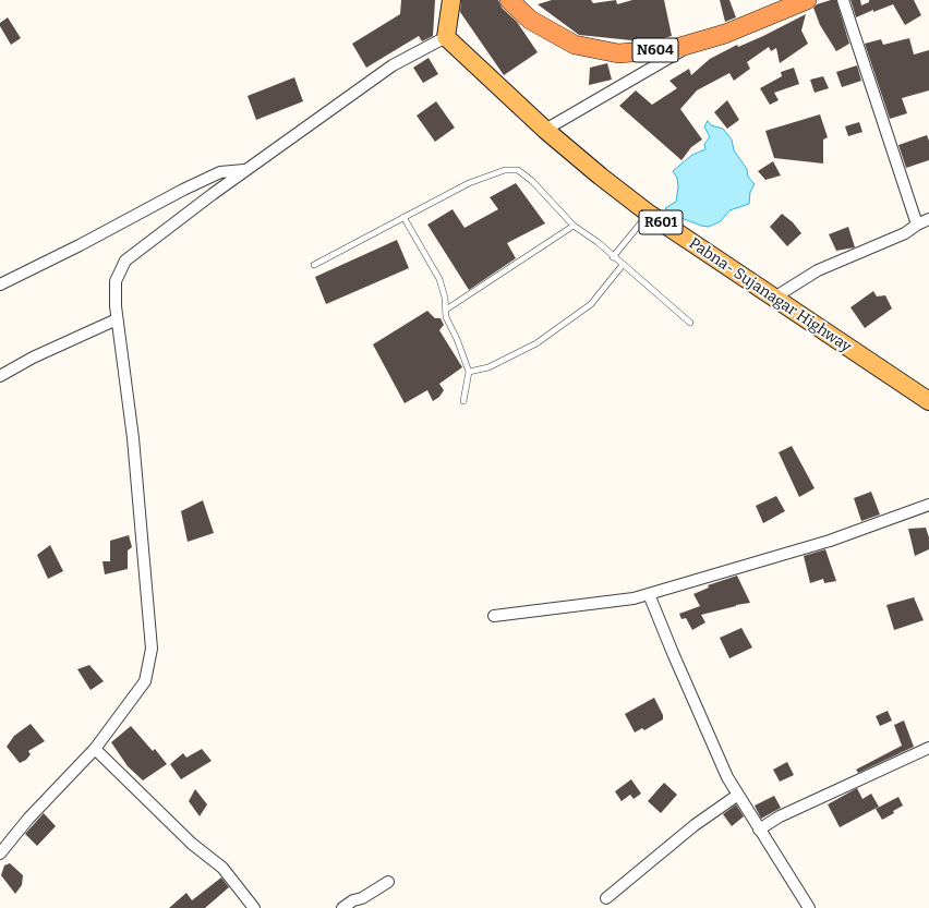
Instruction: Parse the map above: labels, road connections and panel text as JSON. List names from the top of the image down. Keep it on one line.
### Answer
{"streets":{"highway":["N604"],"main road":["R601","Pabna- Sujanagar Highway"]}}
